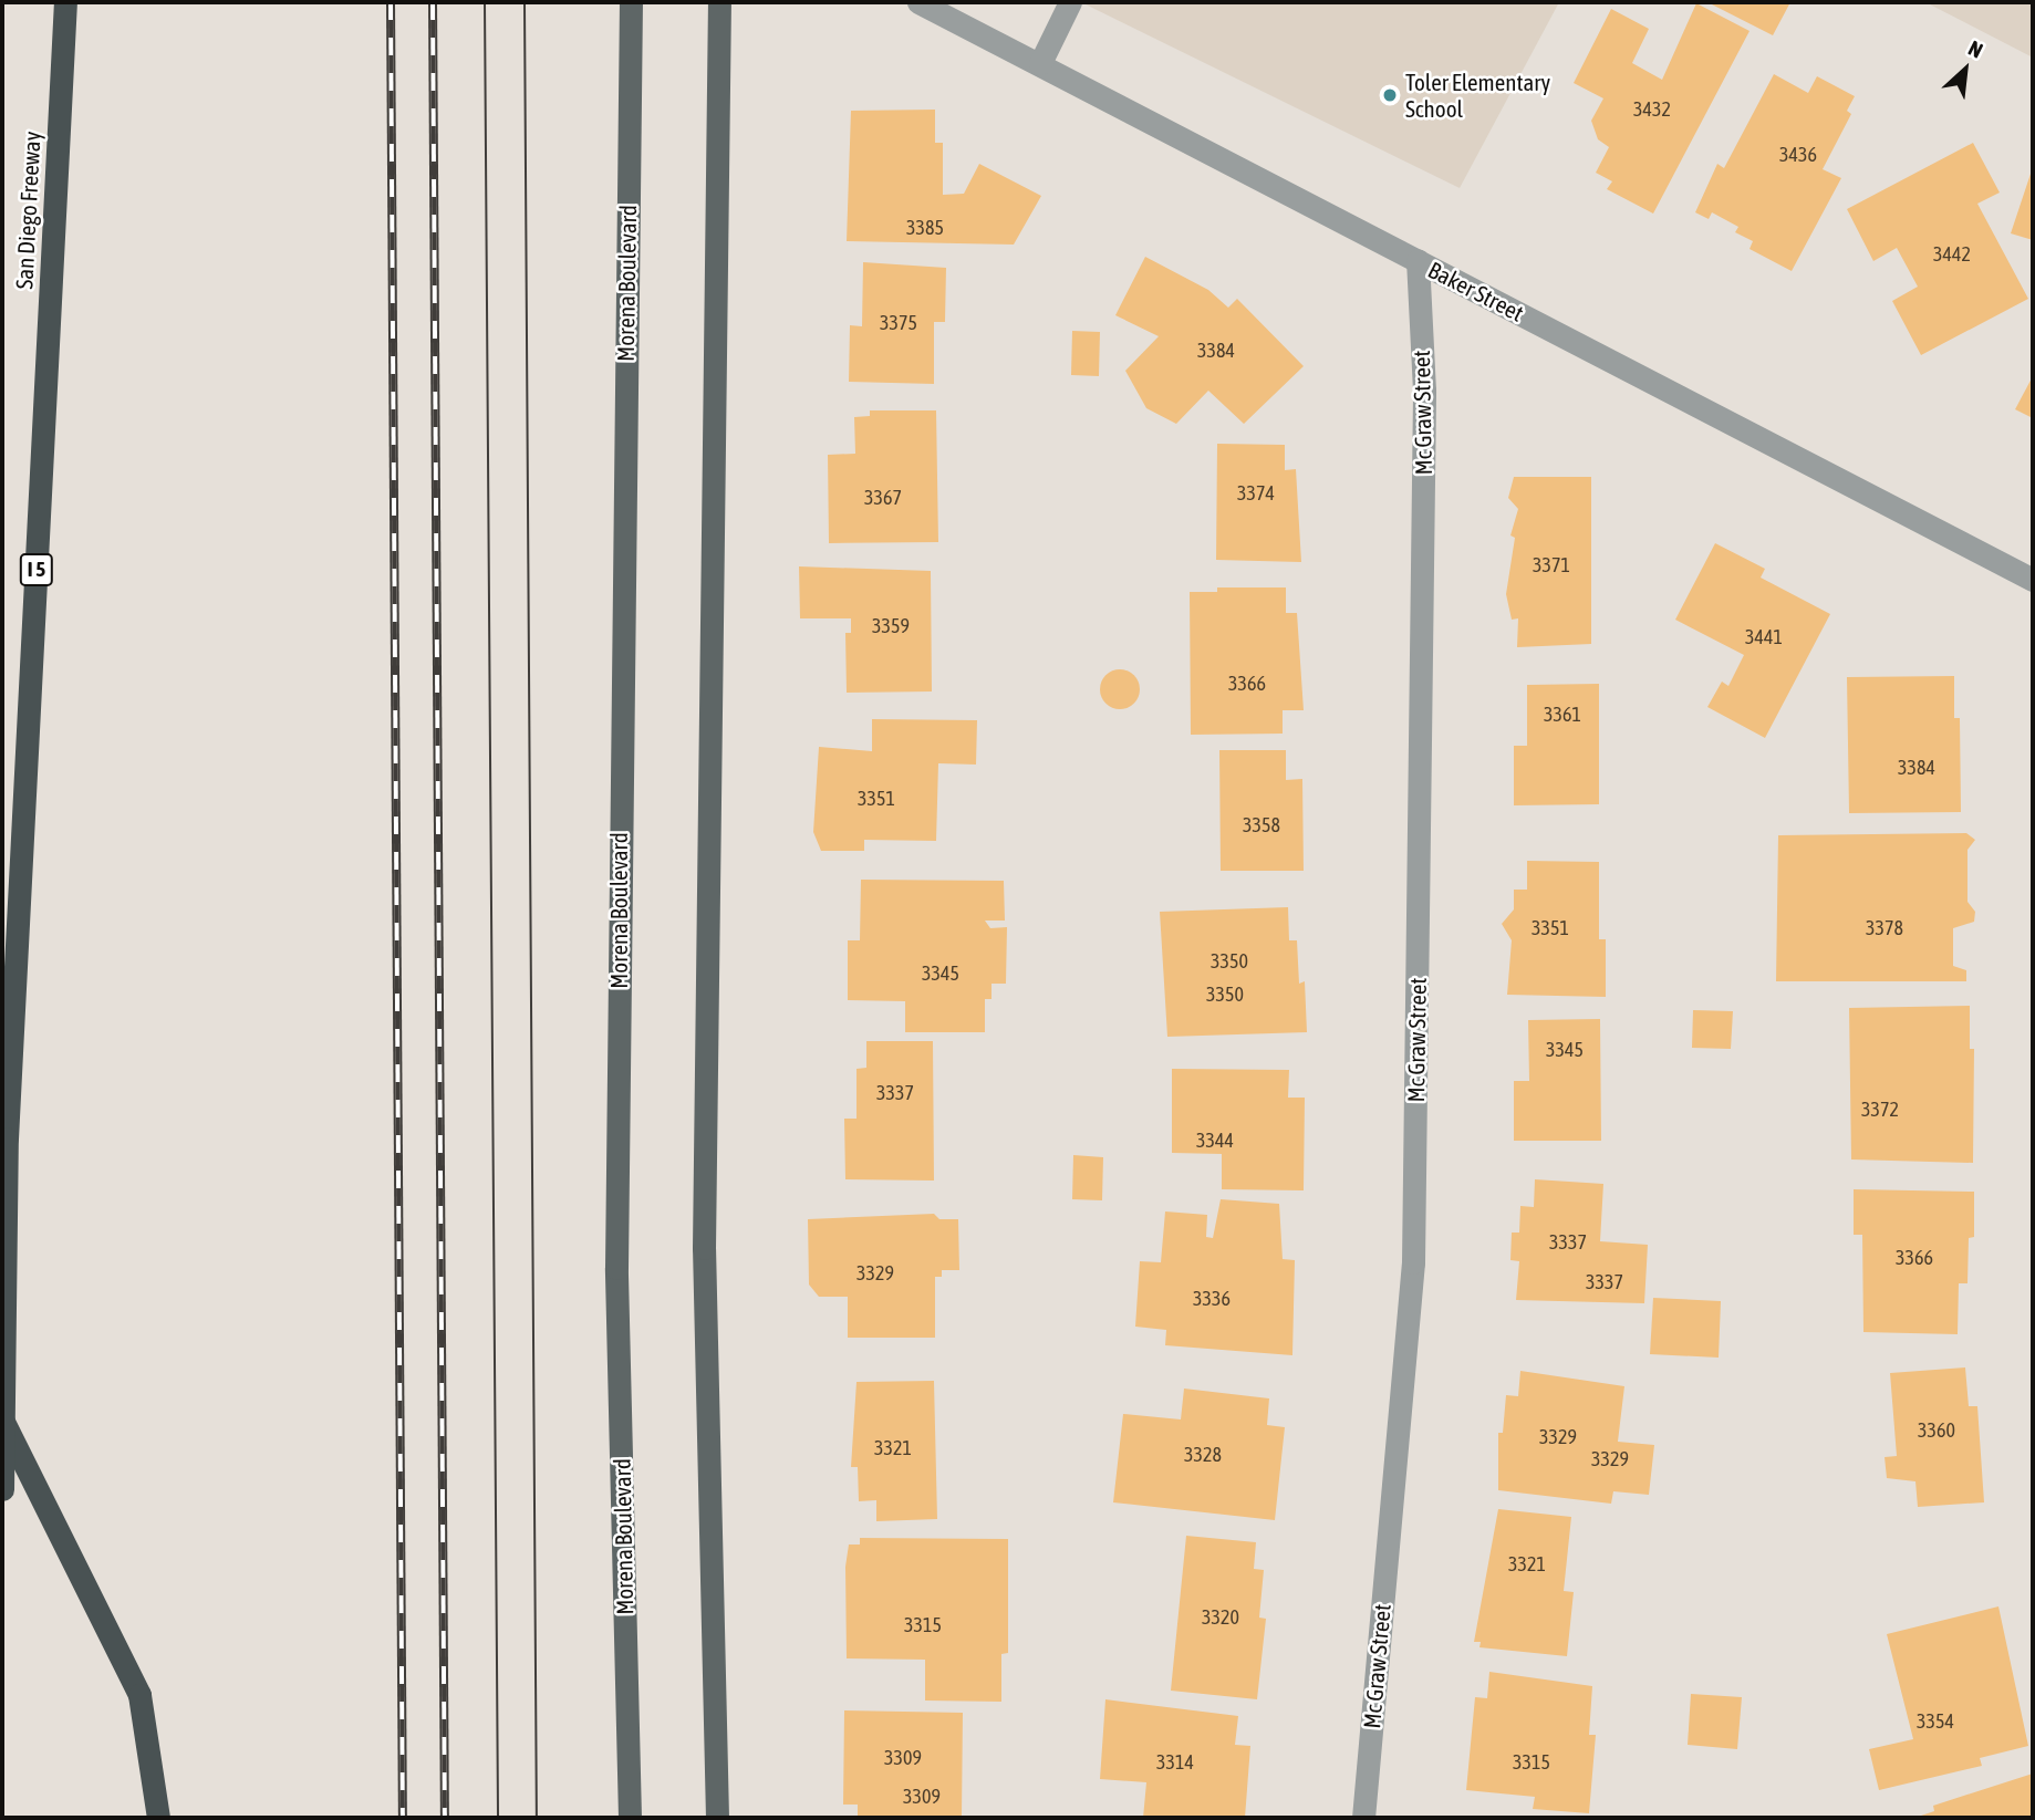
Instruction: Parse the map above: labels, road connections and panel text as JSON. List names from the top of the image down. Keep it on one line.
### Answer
{"streets":{"highway":["San Diego Freeway","I 5"],"main road":["Morena Boulevard"],"street":["Baker Street","Mc Graw Street"]},"crossings":[["Baker Street","Mc Graw Street"]],"places":["Toler Elementary School"],"house_numbers":["3432","3436","3385","3442","3375","3384","3374","3367","3371","3359","3441","3366","3361","3384","3351","3358","3351","3378","3350","3345","3350","3345","3337","3372","3344","3337","3366","3329","3337","3336","3360","3329","3321","3328","3329","3321","3320","3315","3354","3309","3314","3315","3309"],"north":"top right"}
